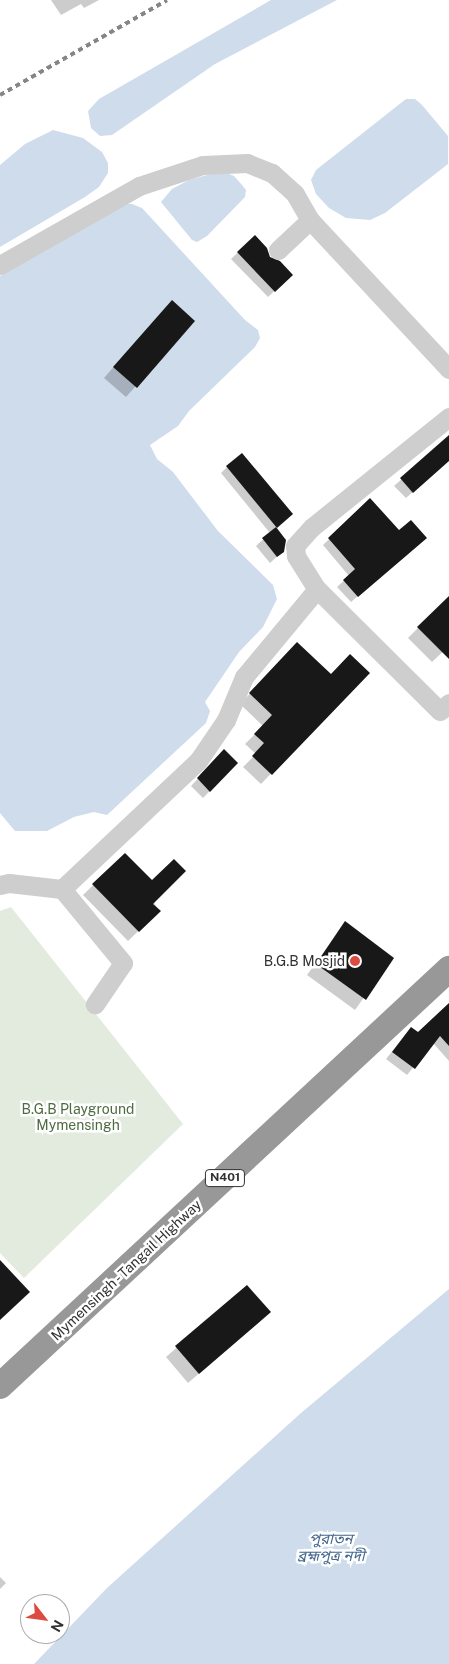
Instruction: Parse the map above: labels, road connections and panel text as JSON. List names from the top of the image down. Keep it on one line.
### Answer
{"streets":{"highway":["N401","Mymensingh - Tangail Highway"]},"water":["পুরাতন ব্রহ্মপুত্র নদী"],"parks":["B.G.B Playground Mymensingh"],"places":["B.G.B Mosjid"],"north":"bottom right"}
